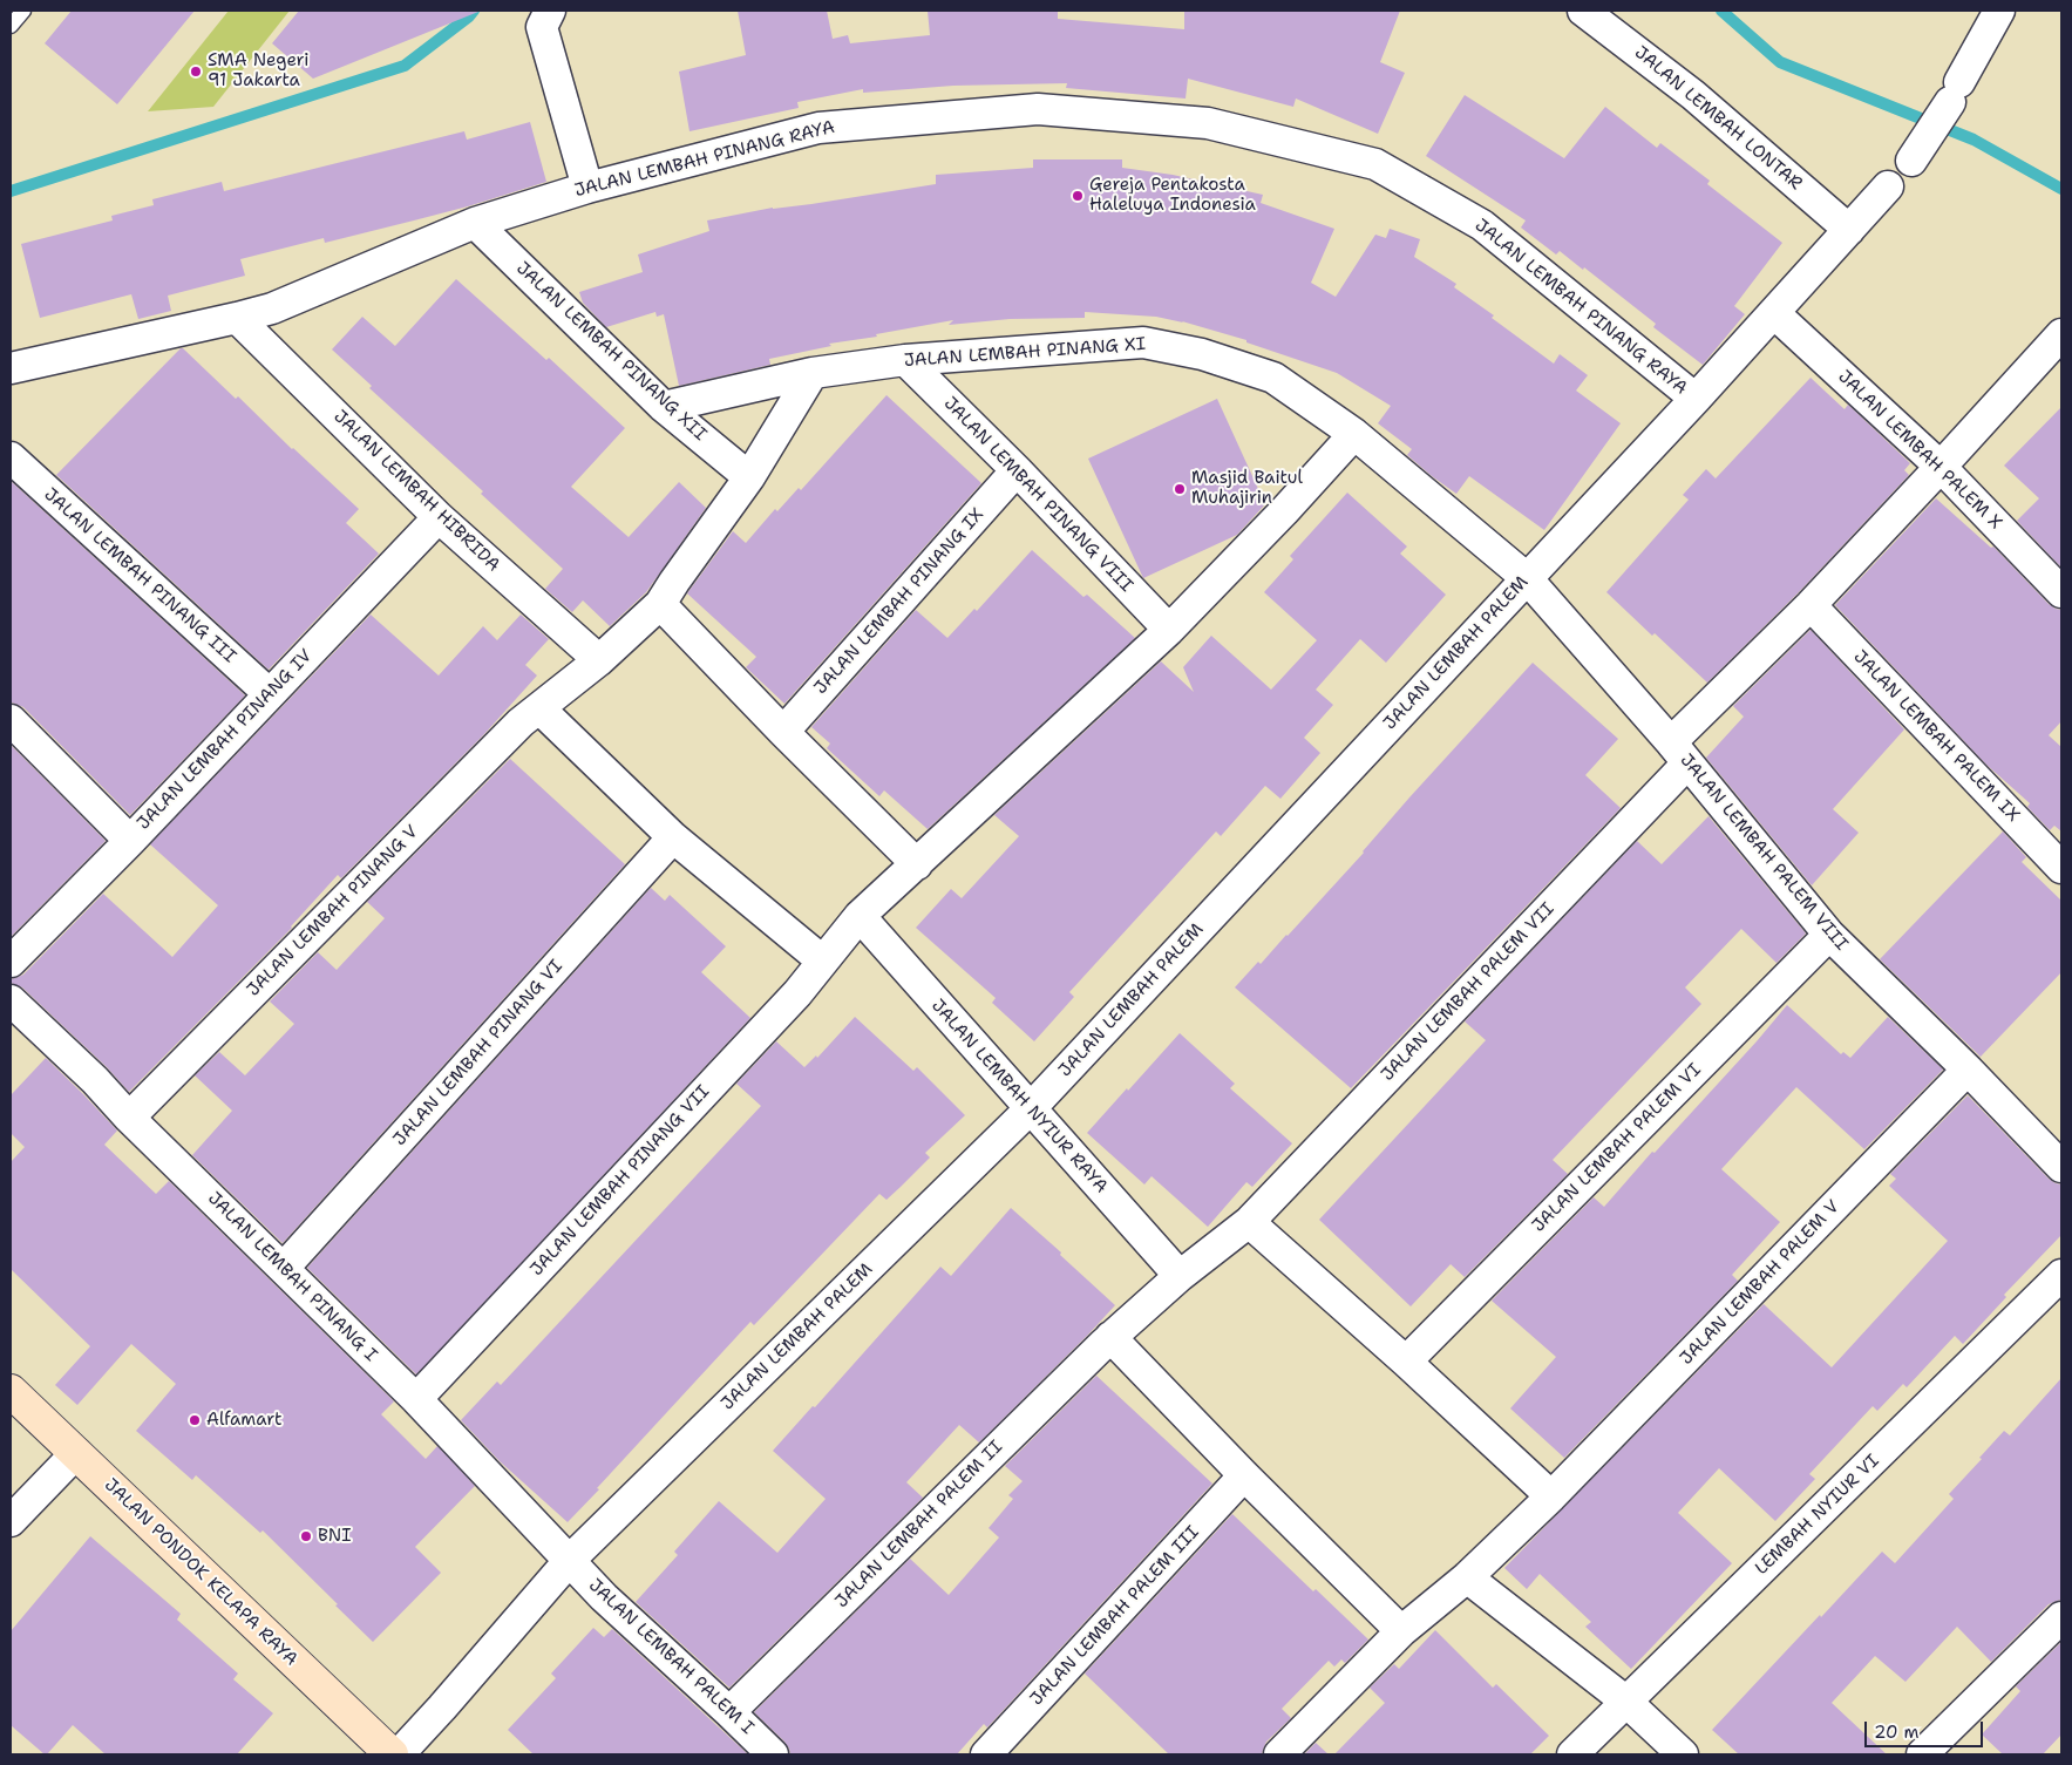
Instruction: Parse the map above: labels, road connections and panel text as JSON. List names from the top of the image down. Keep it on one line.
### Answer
{"streets":{"street":["JALAN LEMBAH LONTAR","JALAN LEMBAH PINANG RAYA","JALAN LEMBAH PINANG XII","JALAN LEMBAH PINANG XI","JALAN LEMBAH PALEM X","JALAN LEMBAH HIBRIDA","JALAN LEMBAH PINANG VIII","JALAN LEMBAH PINANG III","JALAN LEMBAH PINANG IX","JALAN LEMBAH PALEM","JALAN LEMBAH PALEM IX","JALAN LEMBAH PINANG IV","JALAN LEMBAH PALEM VIII","JALAN LEMBAH PINANG V","JALAN LEMBAH PALEM VII","JALAN LEMBAH PINANG VI","JALAN LEMBAH NYIUR RAYA","JALAN LEMBAH PALEM VI","JALAN LEMBAH PINANG VII","JALAN LEMBAH PINANG I","JALAN LEMBAH PALEM V","LEMBAH NYIUR VI","JALAN LEMBAH PALEM II","JALAN PONDOK KELAPA RAYA","JALAN LEMBAH PALEM III","JALAN LEMBAH PALEM I"]},"crossings":[["JALAN LEMBAH LONTAR","JALAN LEMBAH PALEM"],["JALAN LEMBAH PINANG RAYA","JALAN LEMBAH PINANG XII"],["JALAN LEMBAH PINANG RAYA","JALAN LEMBAH HIBRIDA"],["JALAN LEMBAH PINANG RAYA","JALAN LEMBAH PALEM"],["JALAN LEMBAH PINANG XII","JALAN LEMBAH PINANG XI"],["JALAN LEMBAH PINANG XII","JALAN LEMBAH PINANG V"],["JALAN LEMBAH PINANG XI","JALAN LEMBAH PINANG VIII"],["JALAN LEMBAH PINANG XI","JALAN LEMBAH PALEM"],["JALAN LEMBAH PINANG XI","JALAN LEMBAH PALEM VIII"],["JALAN LEMBAH PINANG XI","JALAN LEMBAH PINANG V"],["JALAN LEMBAH PALEM X","JALAN LEMBAH PALEM"],["JALAN LEMBAH PALEM X","JALAN LEMBAH PALEM VII"],["JALAN LEMBAH HIBRIDA","JALAN LEMBAH PINANG IV"],["JALAN LEMBAH HIBRIDA","JALAN LEMBAH PINANG V"],["JALAN LEMBAH PINANG VIII","JALAN LEMBAH PINANG IX"],["JALAN LEMBAH PINANG III","JALAN LEMBAH PINANG IV"],["JALAN LEMBAH PALEM","JALAN LEMBAH PALEM VIII"],["JALAN LEMBAH PALEM","JALAN LEMBAH NYIUR RAYA"],["JALAN LEMBAH PALEM","JALAN LEMBAH PINANG I"],["JALAN LEMBAH PALEM","JALAN LEMBAH PALEM I"],["JALAN LEMBAH PALEM IX","JALAN LEMBAH PALEM VII"],["JALAN LEMBAH PALEM VIII","JALAN LEMBAH PALEM VII"],["JALAN LEMBAH PALEM VIII","JALAN LEMBAH PALEM VI"],["JALAN LEMBAH PALEM VIII","JALAN LEMBAH PALEM V"],["JALAN LEMBAH PINANG V","JALAN LEMBAH PINANG I"],["JALAN LEMBAH PALEM VII","JALAN LEMBAH NYIUR RAYA"],["JALAN LEMBAH PALEM VII","JALAN LEMBAH PALEM II"],["JALAN LEMBAH PINANG VI","JALAN LEMBAH PINANG I"],["JALAN LEMBAH NYIUR RAYA","JALAN LEMBAH PINANG VII"],["JALAN LEMBAH NYIUR RAYA","JALAN LEMBAH PALEM II"],["JALAN LEMBAH PINANG VII","JALAN LEMBAH PINANG I"],["JALAN LEMBAH PINANG I","JALAN LEMBAH PALEM I"],["JALAN LEMBAH PALEM II","JALAN LEMBAH PALEM I"]],"places":["SMA Negeri 91 Jakarta","Gereja Pentakosta Haleluya Indonesia","Masjid Baitul Muhajirin","Alfamart","BNI"],"scale_bar":"20 m"}
